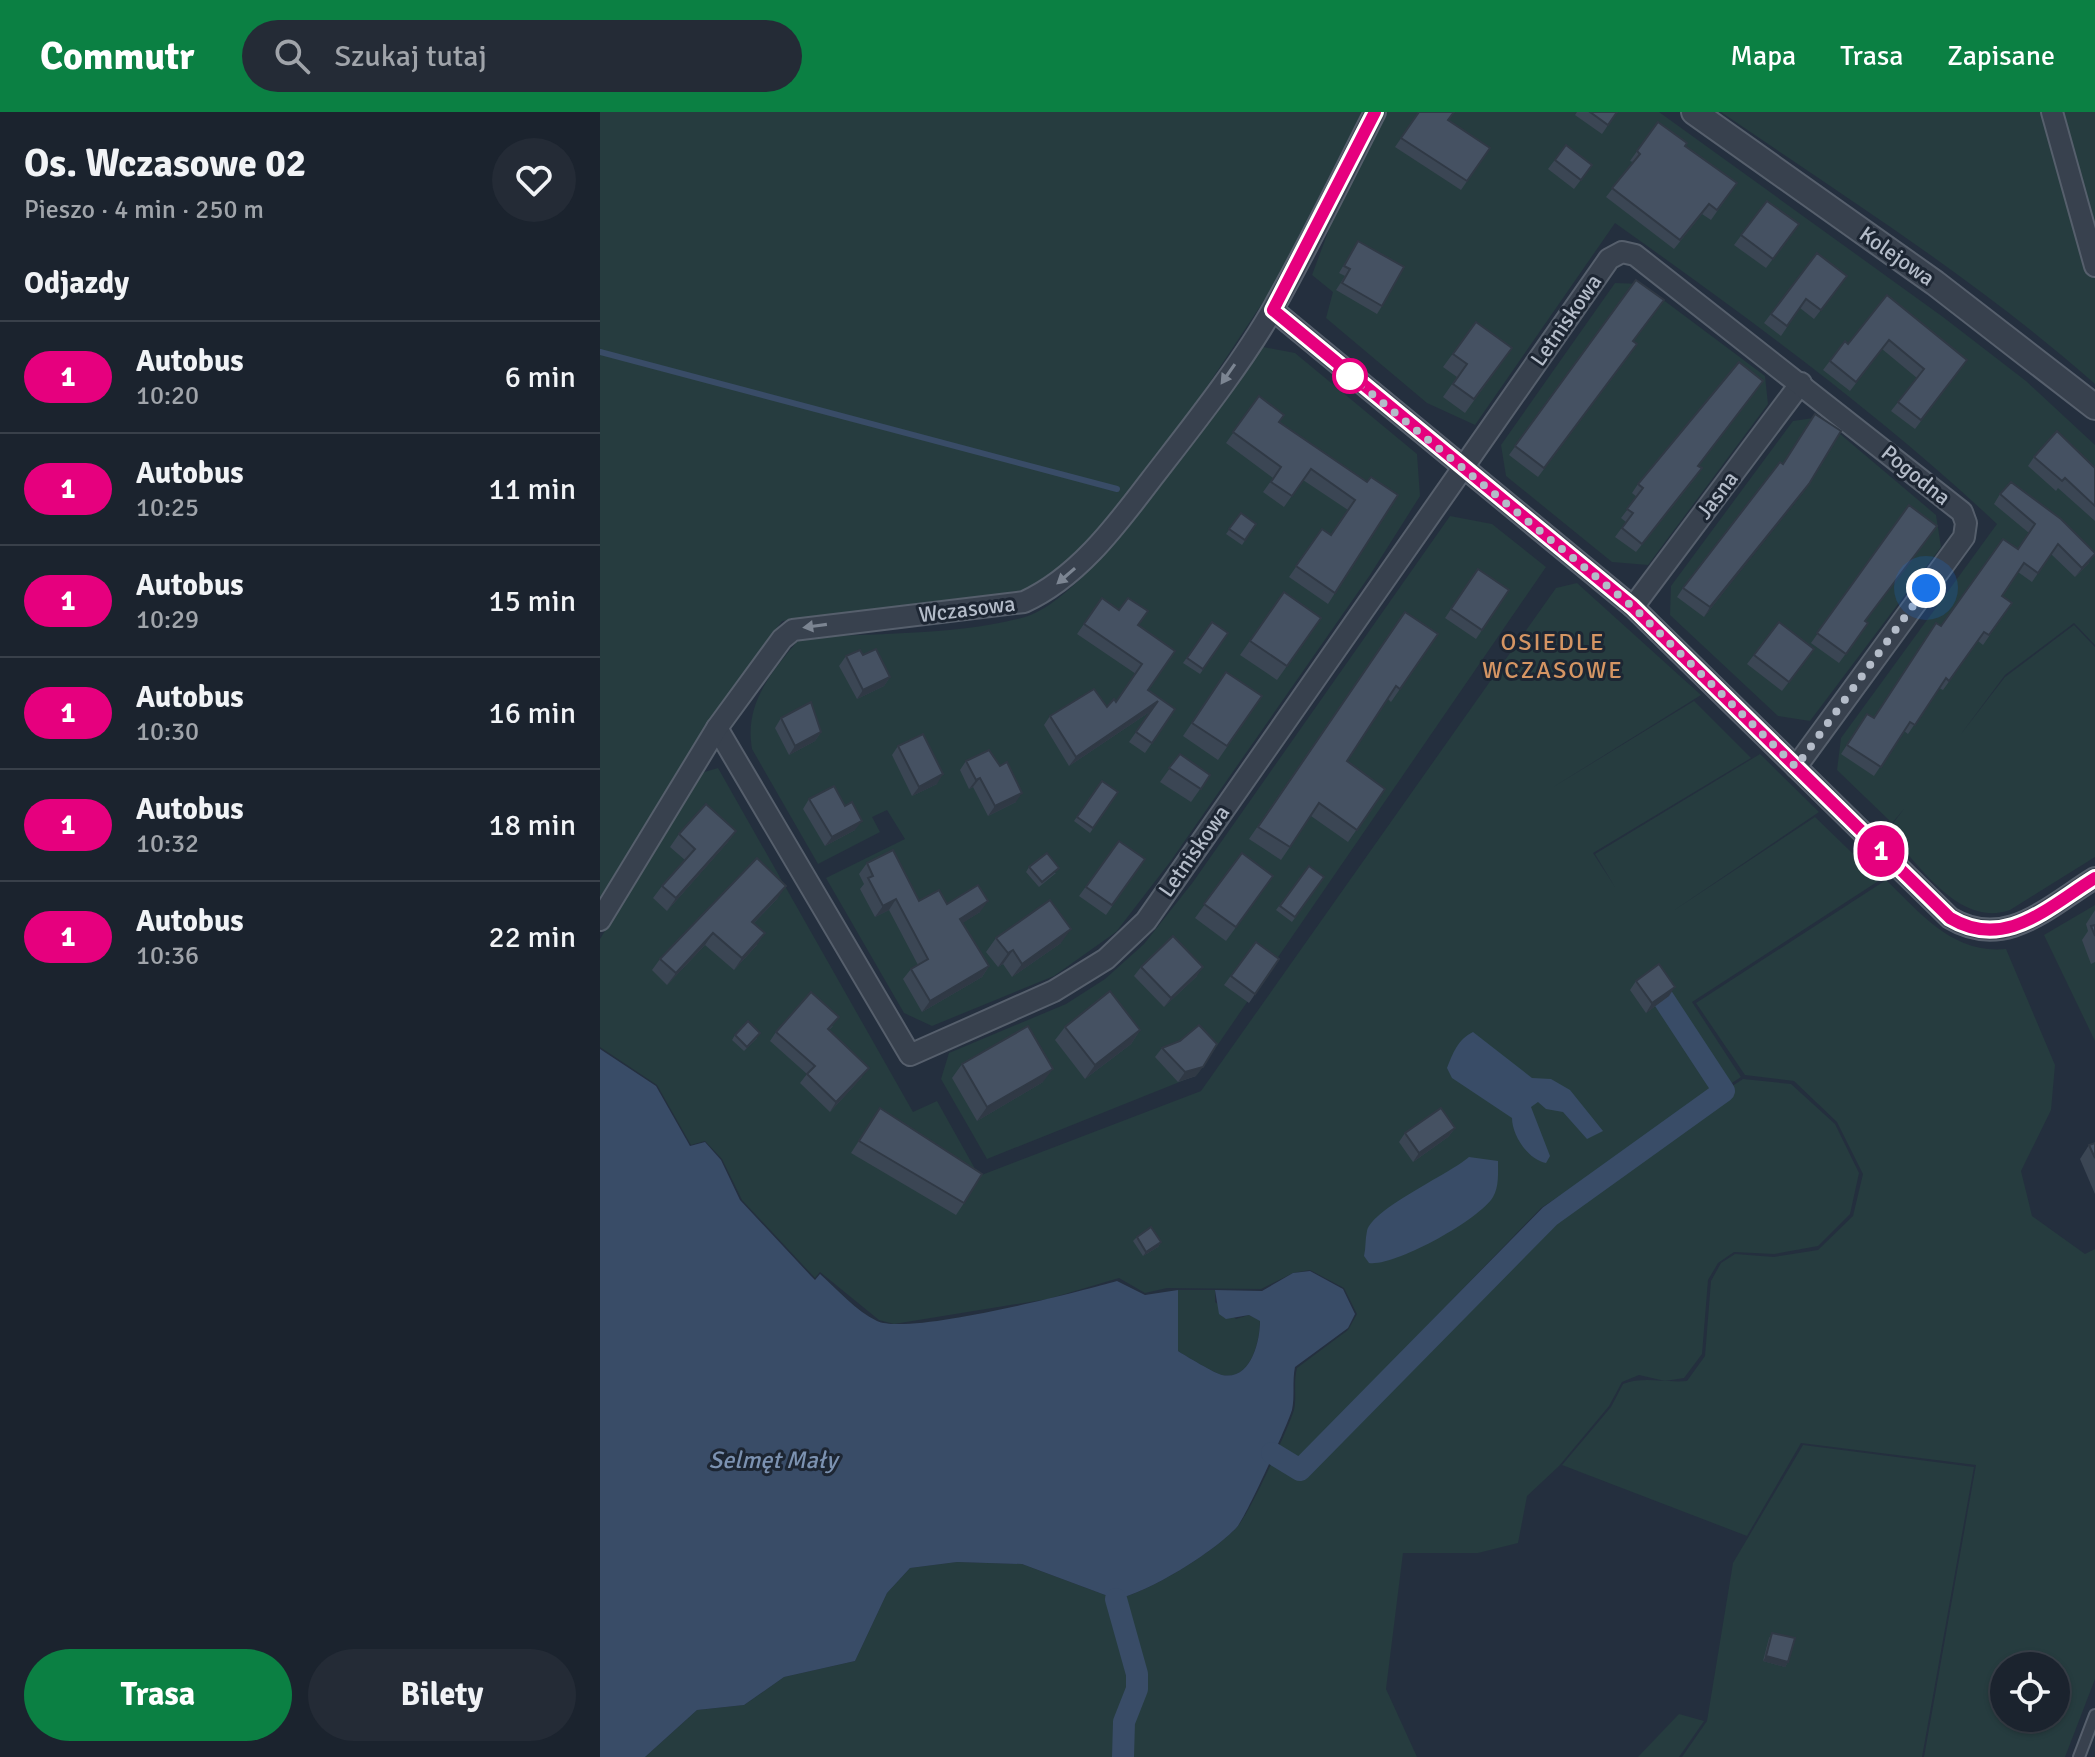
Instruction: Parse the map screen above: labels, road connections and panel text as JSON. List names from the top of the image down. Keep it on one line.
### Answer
{"streets":{"street":["Kolejowa","Letniskowa","Pogodna","Jasna","Wczasowa"]},"crossings":[["Letniskowa","Pogodna"],["Letniskowa","Wczasowa"],["Pogodna","Jasna"]],"one_way":["Wczasowa"],"districts":["OSIEDLE WCZASOWE"],"water":["Selmęt Mały"],"lines":["bus line 1"],"page":{"header":"Commutr","search":"Szukaj tutaj","nav":["Mapa","Trasa","Zapisane"],"heading":[["Os. Wczasowe 02","Pieszo · 4 min · 250 m"],"Odjazdy"],"on_map":"1","list":[{"mark":"1","name":"Autobus","note":"10:20","value":"6 min"},{"mark":"1","name":"Autobus","note":"10:25","value":"11 min"},{"mark":"1","name":"Autobus","note":"10:29","value":"15 min"},{"mark":"1","name":"Autobus","note":"10:30","value":"16 min"},{"mark":"1","name":"Autobus","note":"10:32","value":"18 min"},{"mark":"1","name":"Autobus","note":"10:36","value":"22 min"}],"buttons":["Trasa","Bilety"]}}
